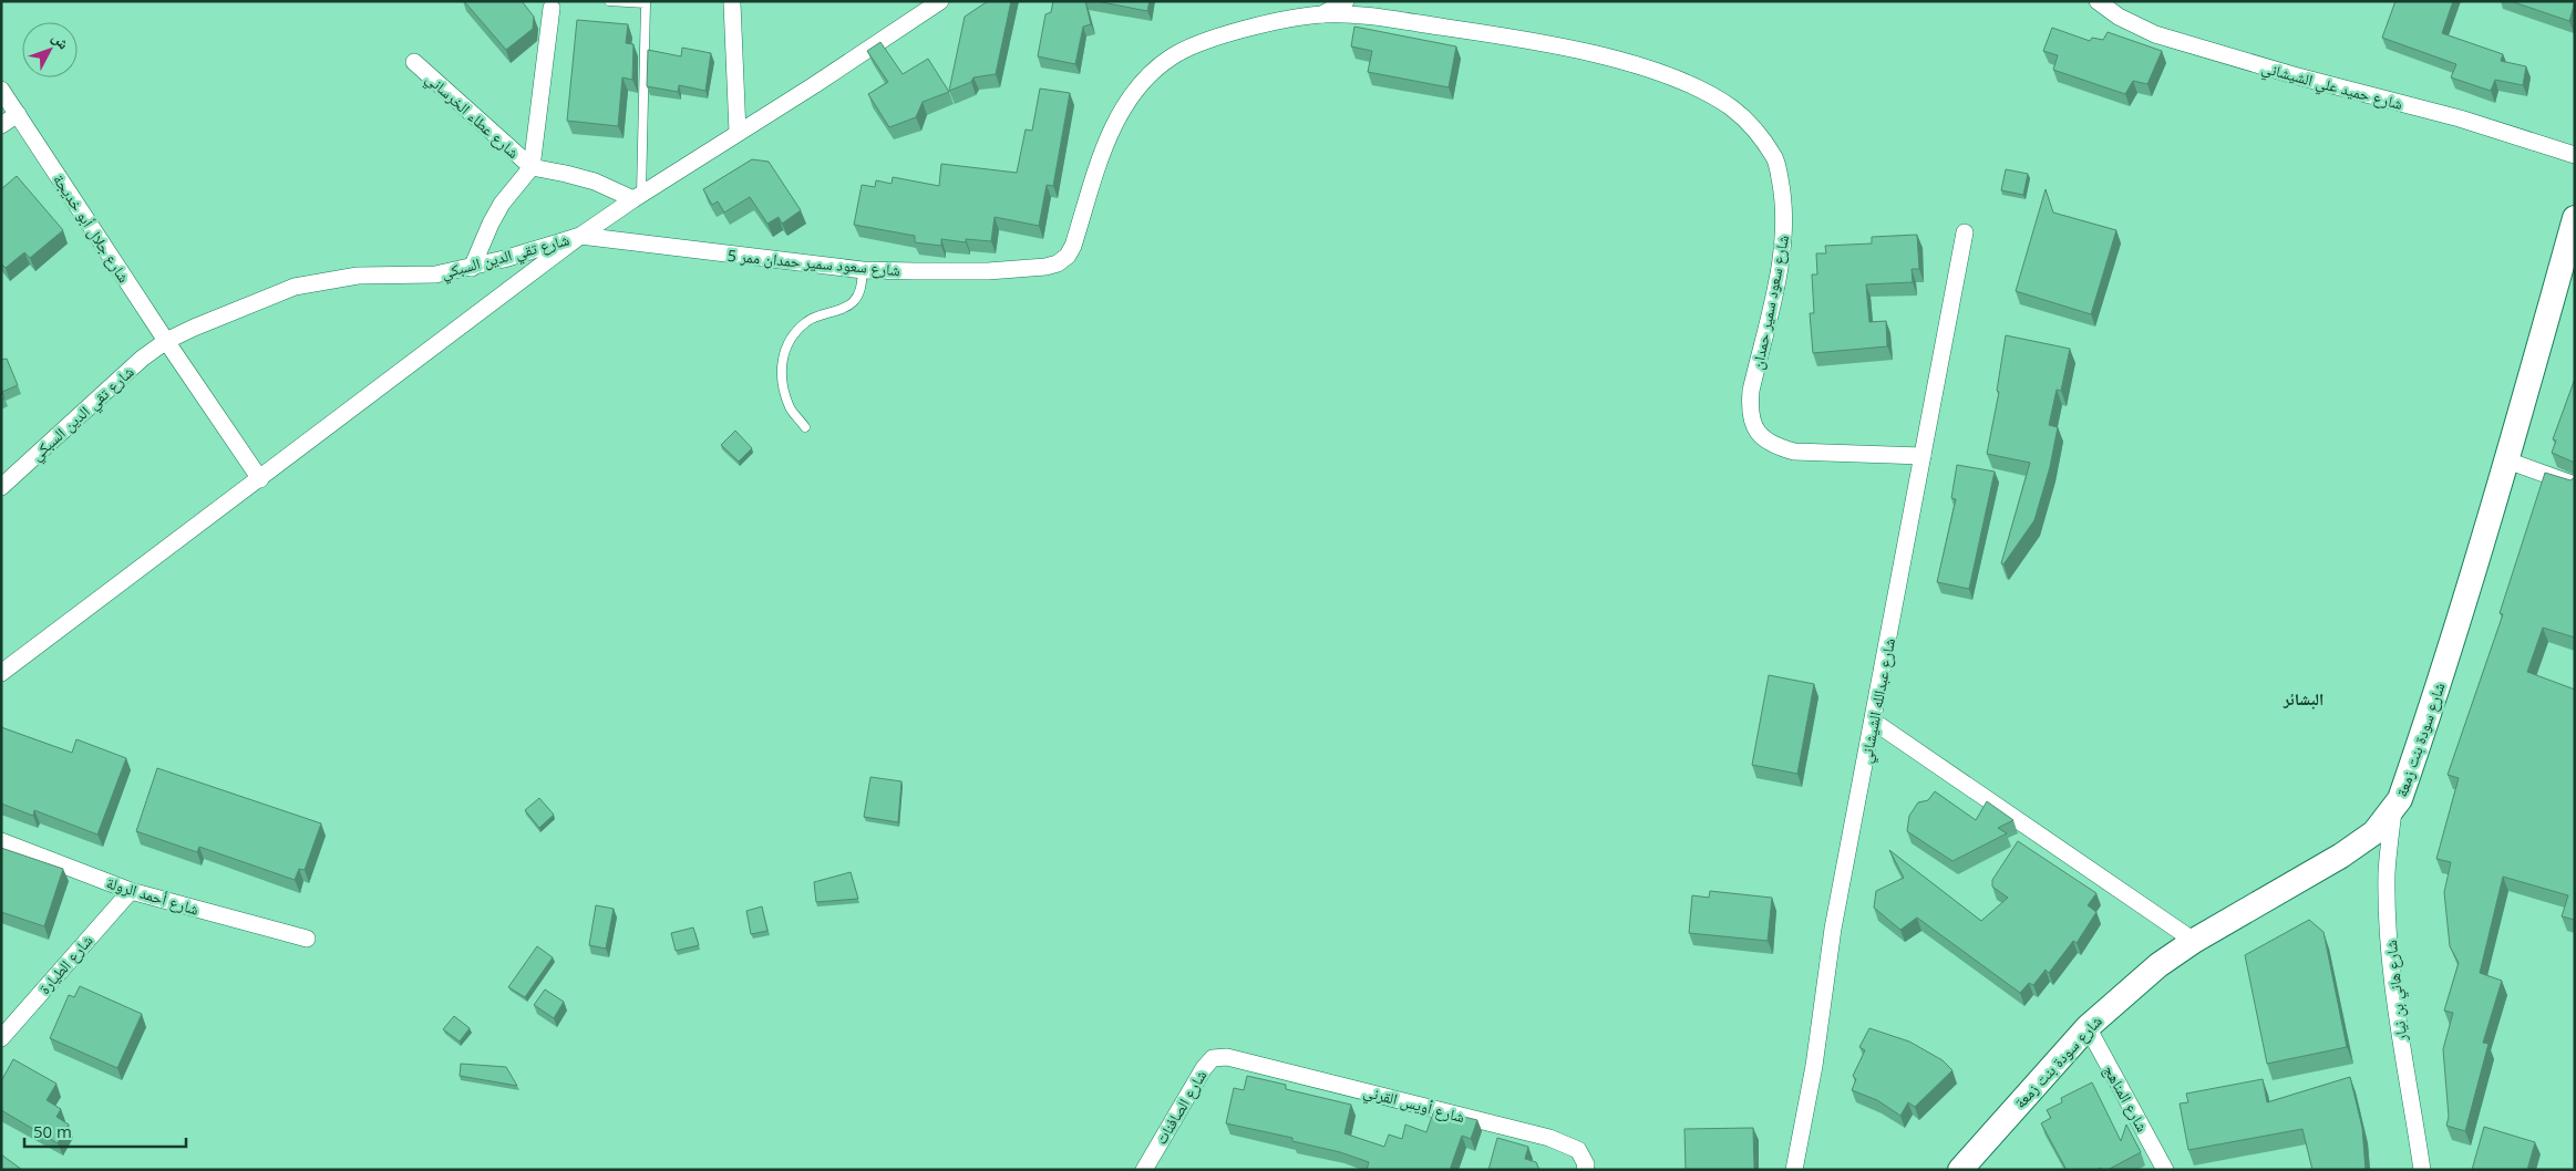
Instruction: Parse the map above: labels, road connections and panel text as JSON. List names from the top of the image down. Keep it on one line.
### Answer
{"streets":{"street":["شارع حميد علي الشيشاني","شارع عطاء الخرساني","شارع جلال أبو خديجة","شارع تقي الدين السبكي","شارع سعود سمير حمدان ممر 5","شارع سعود سمير حمدان","شارع عبدالله الشيشاني","شارع سودة بنت زمعة","شارع أحمد الرولة","شارع الطيارة","شارع هاني بن نيار","شارع المناهج","شارع أويس القرني","شارع الصافنات"]},"crossings":[["شارع عطاء الخرساني","شارع تقي الدين السبكي"],["شارع جلال أبو خديجة","شارع تقي الدين السبكي"],["شارع تقي الدين السبكي","شارع سعود سمير حمدان ممر 5"],["شارع سعود سمير حمدان ممر 5","شارع سعود سمير حمدان"],["شارع سعود سمير حمدان","شارع عبدالله الشيشاني"],["شارع سودة بنت زمعة","شارع هاني بن نيار"],["شارع سودة بنت زمعة","شارع المناهج"],["شارع أحمد الرولة","شارع الطيارة"],["شارع أويس القرني","شارع الصافنات"]],"districts":["البشائر"],"scale_bar":"50 m","north":"top right"}
